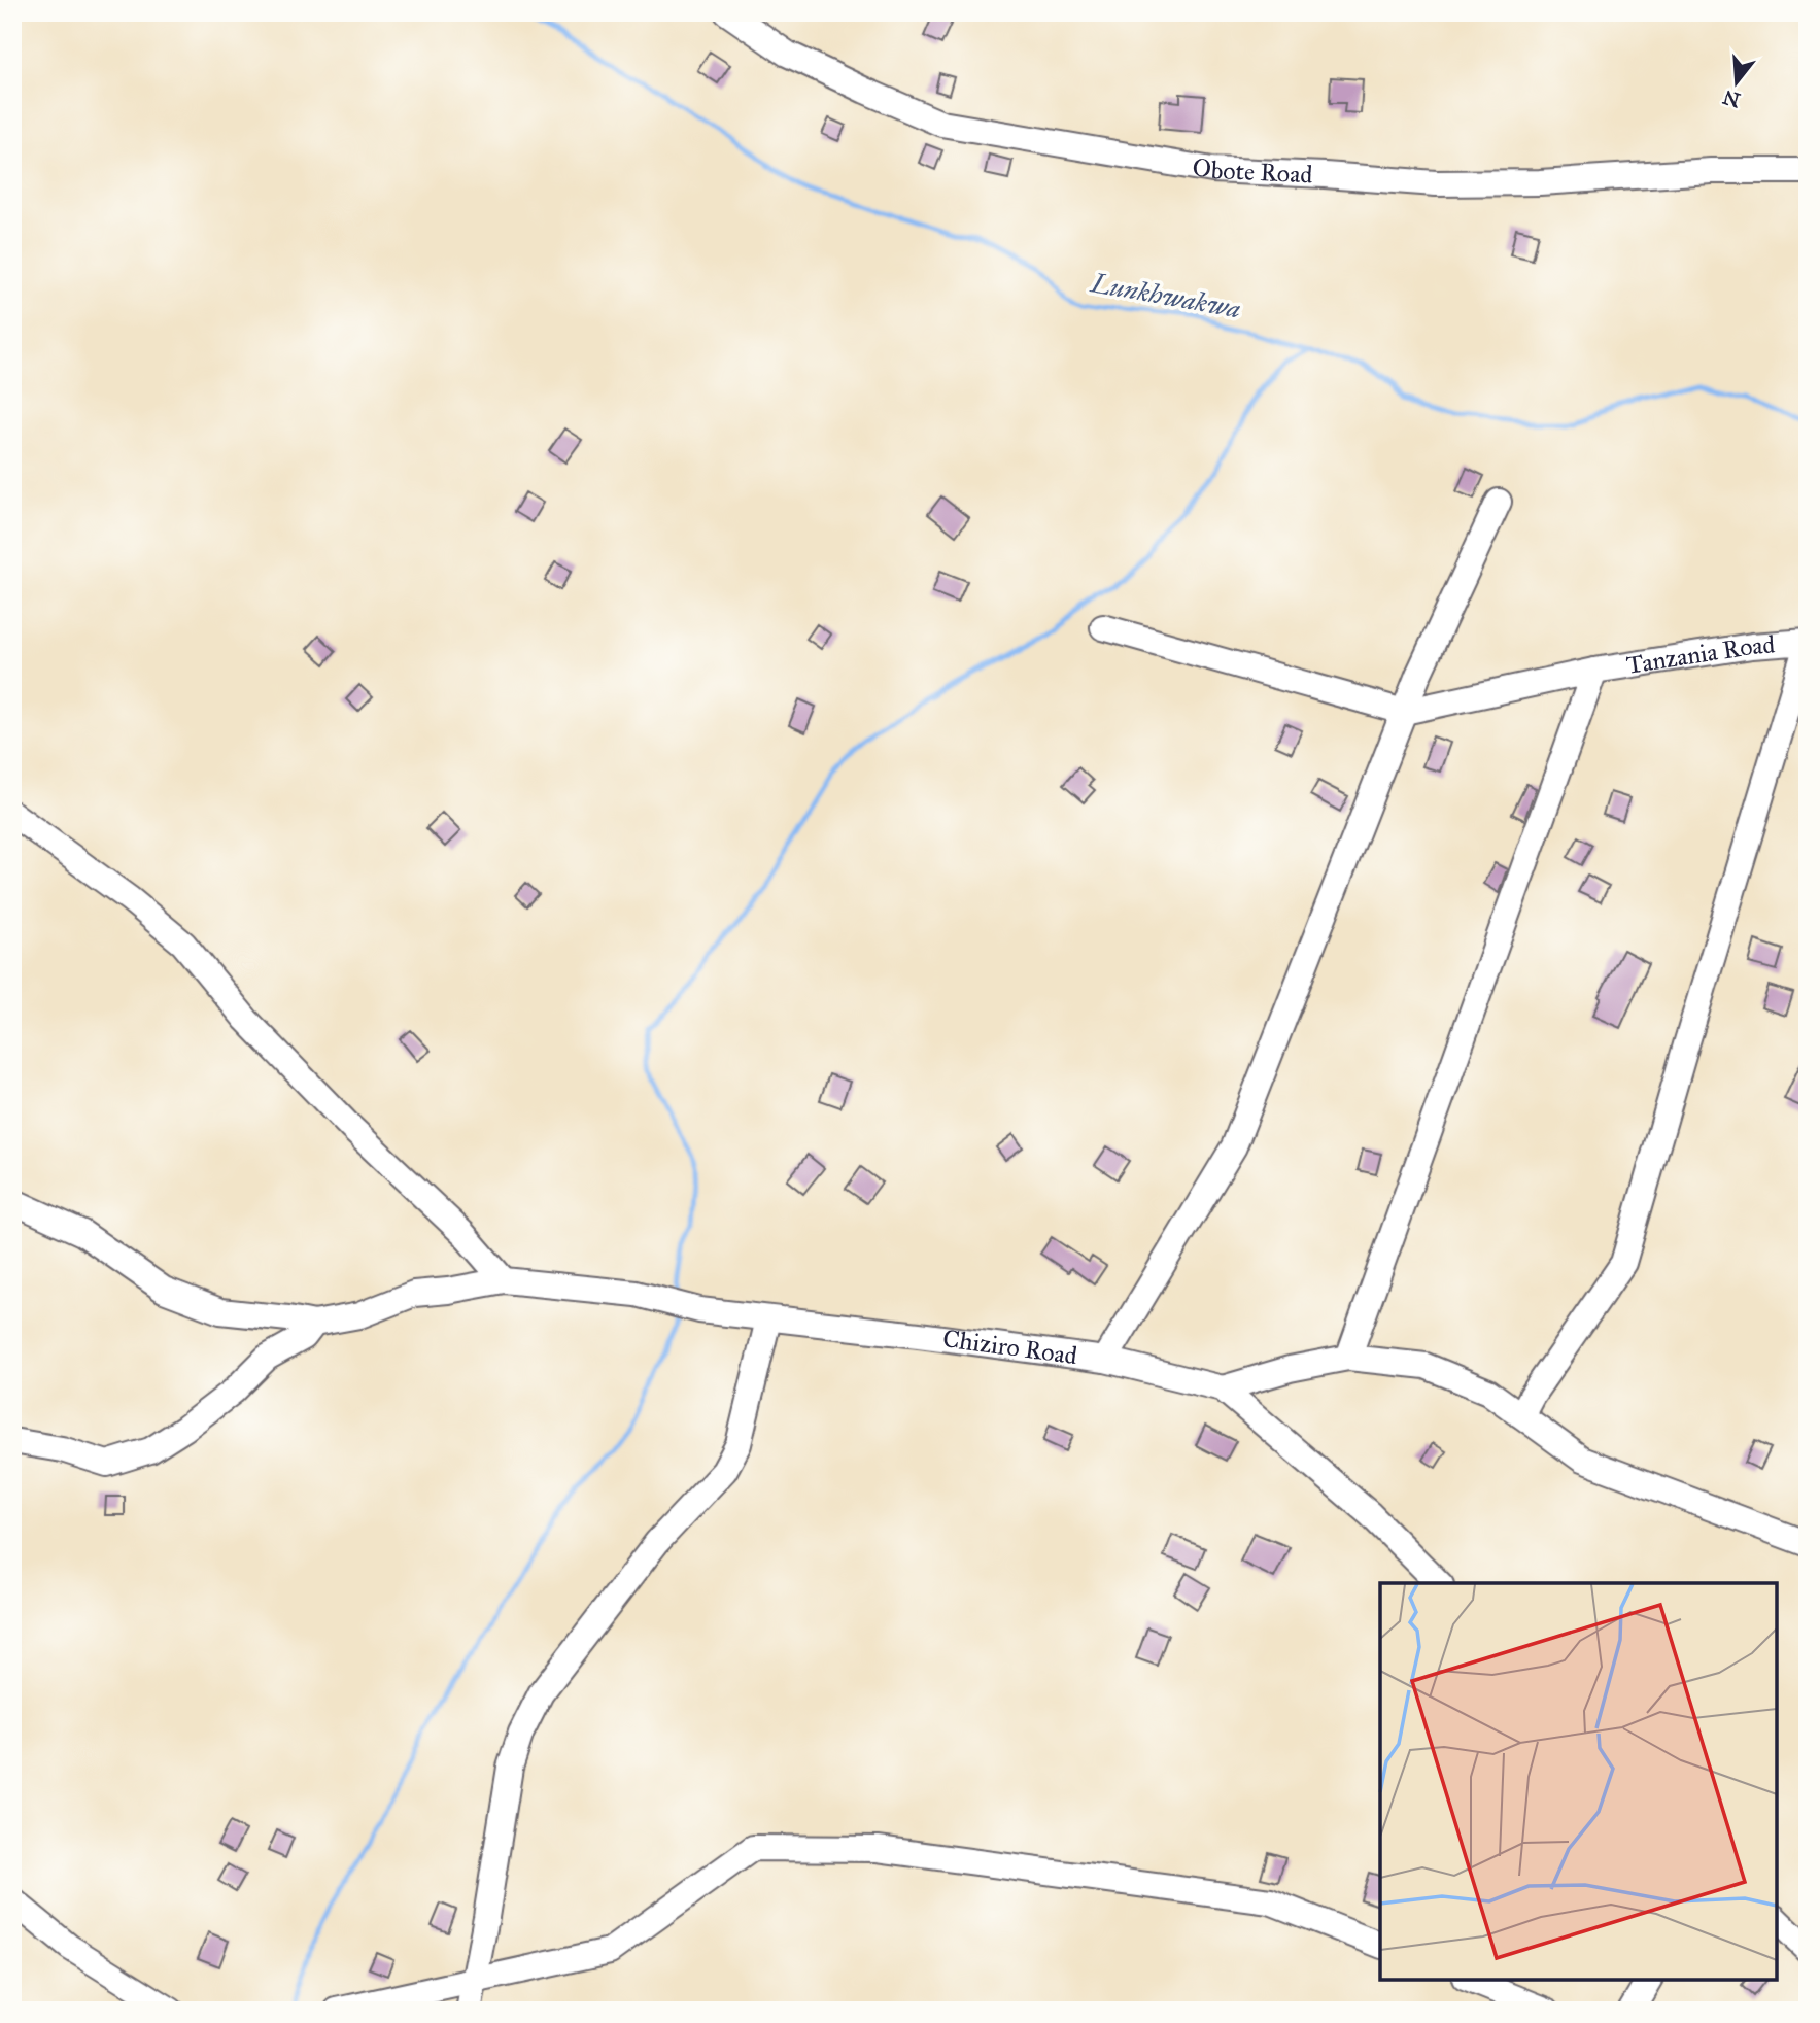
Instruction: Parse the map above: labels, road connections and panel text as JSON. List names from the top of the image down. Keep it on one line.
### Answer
{"streets":{"street":["Obote Road","Tanzania Road","Chiziro Road"]},"water":["Lunkhwakwa"],"north":"bottom"}
